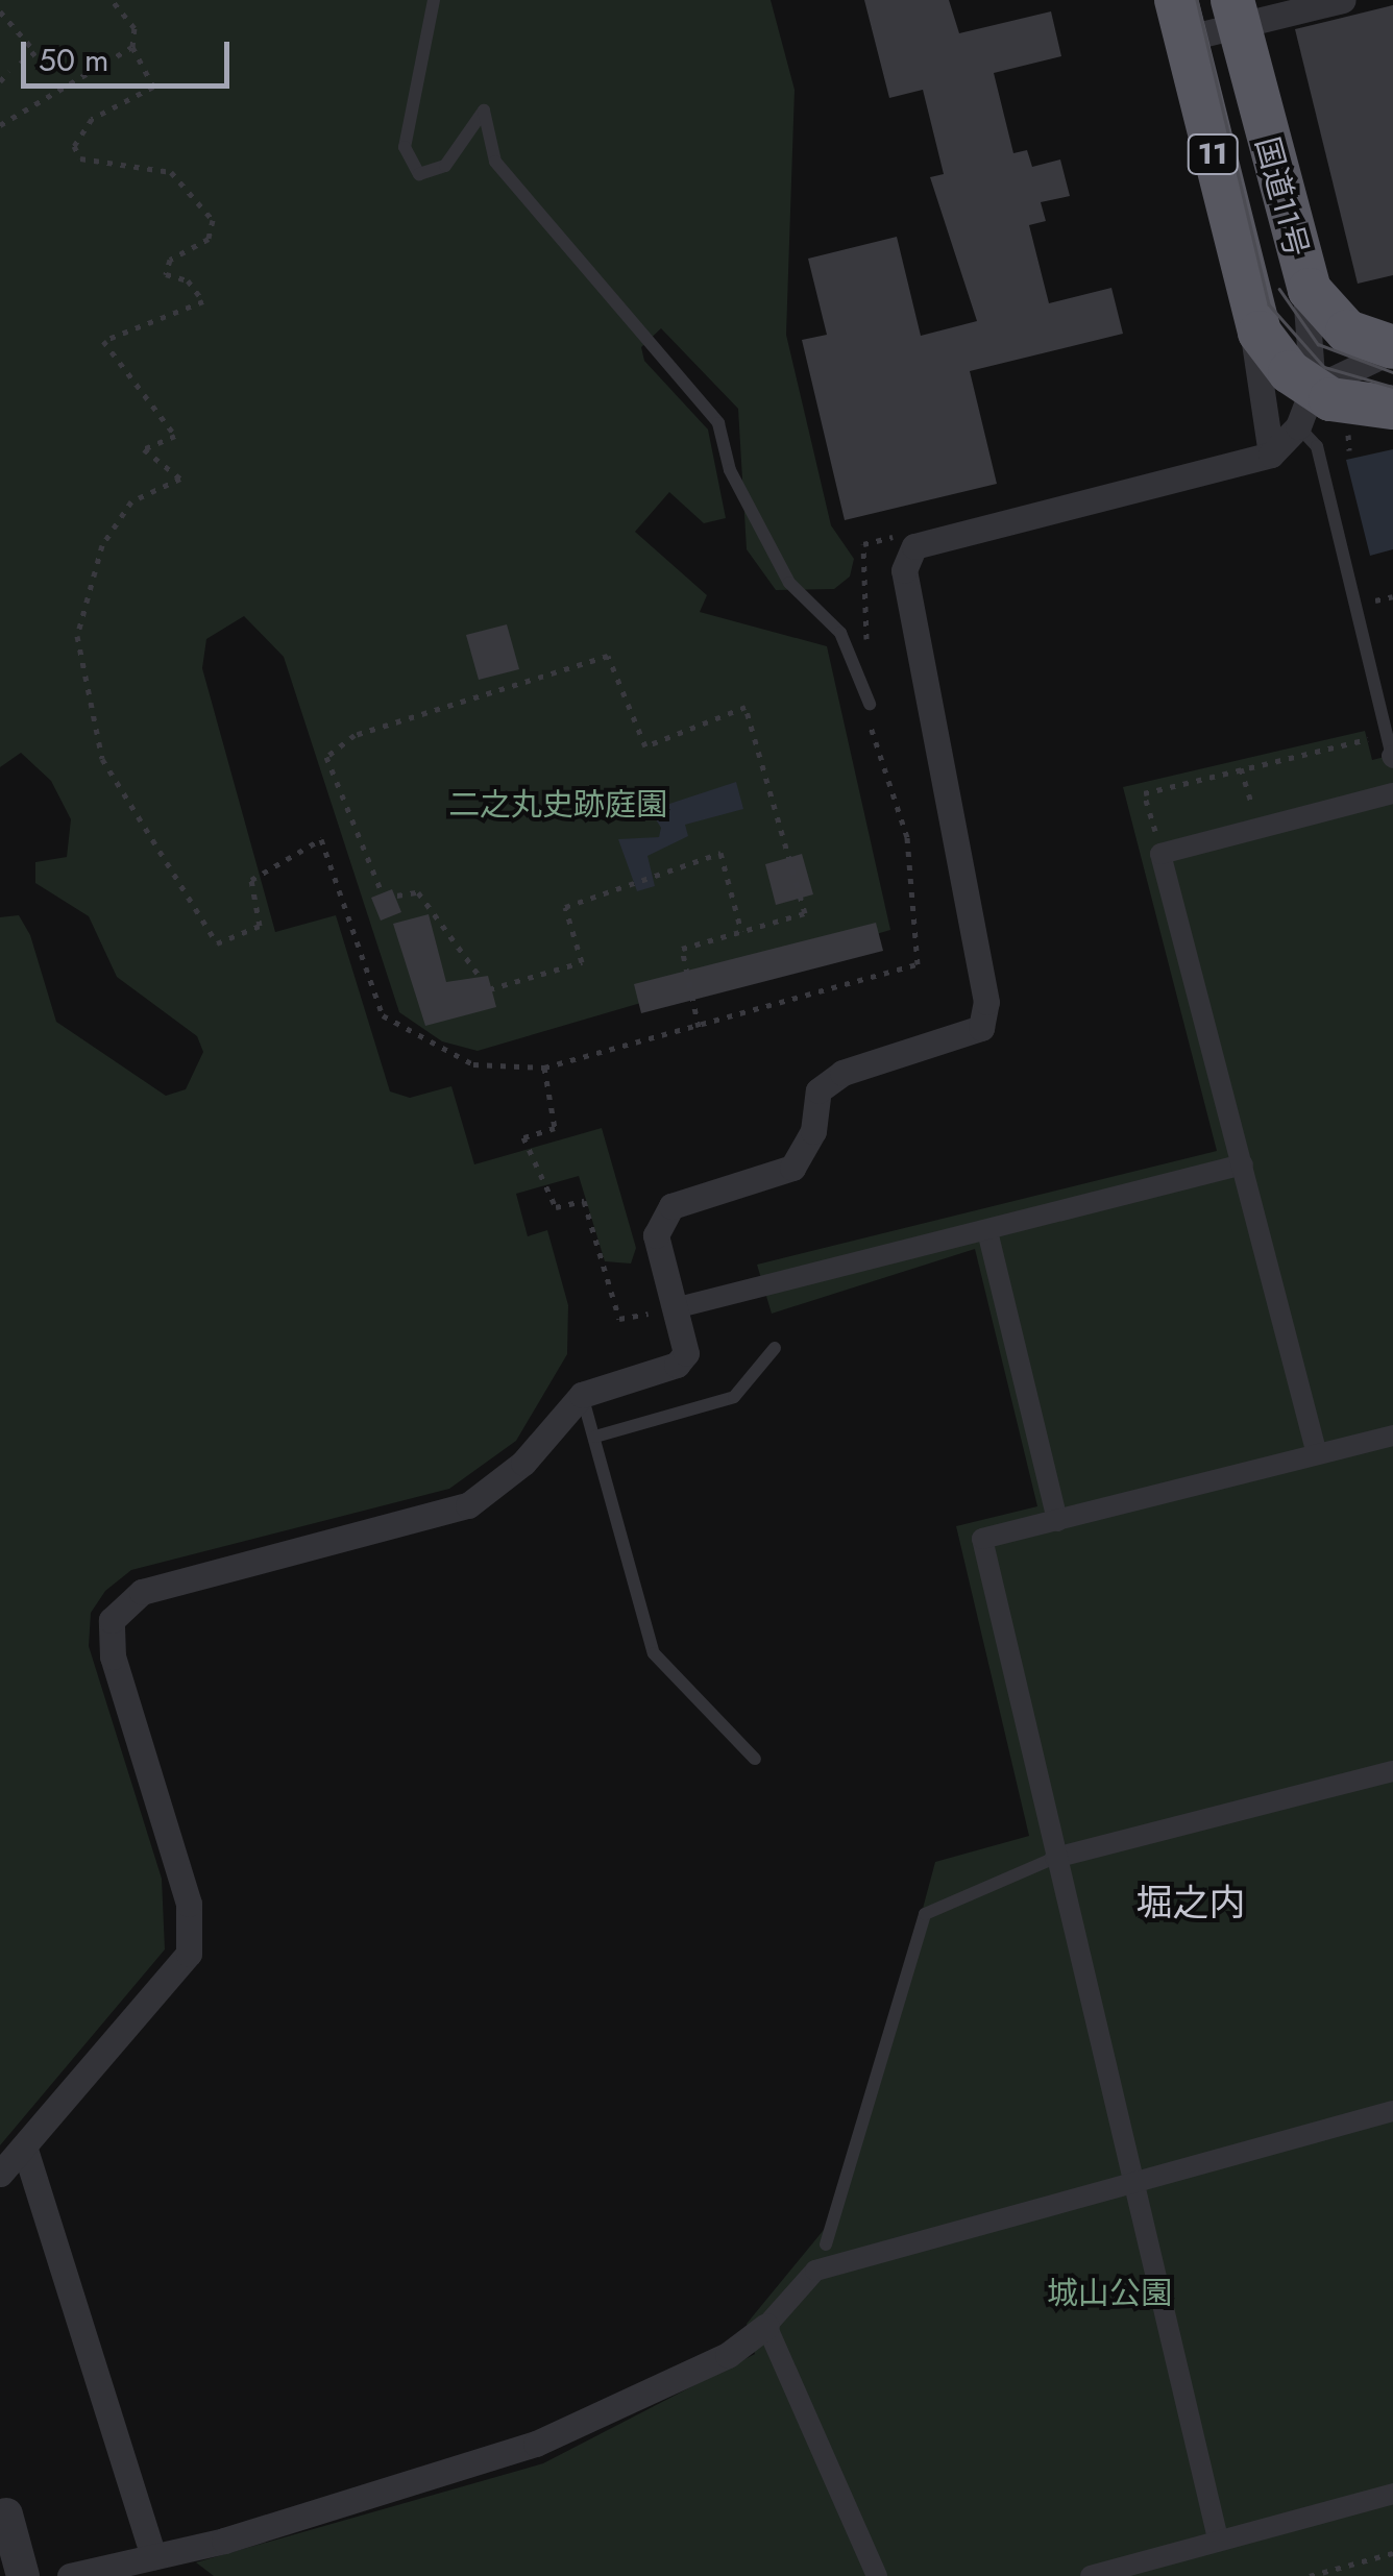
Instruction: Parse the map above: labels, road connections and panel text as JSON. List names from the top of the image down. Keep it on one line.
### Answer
{"streets":{"highway":["11","国道11号"]},"districts":["堀之内"],"parks":["二之丸史跡庭園","城山公園"],"scale_bar":"50 m"}
